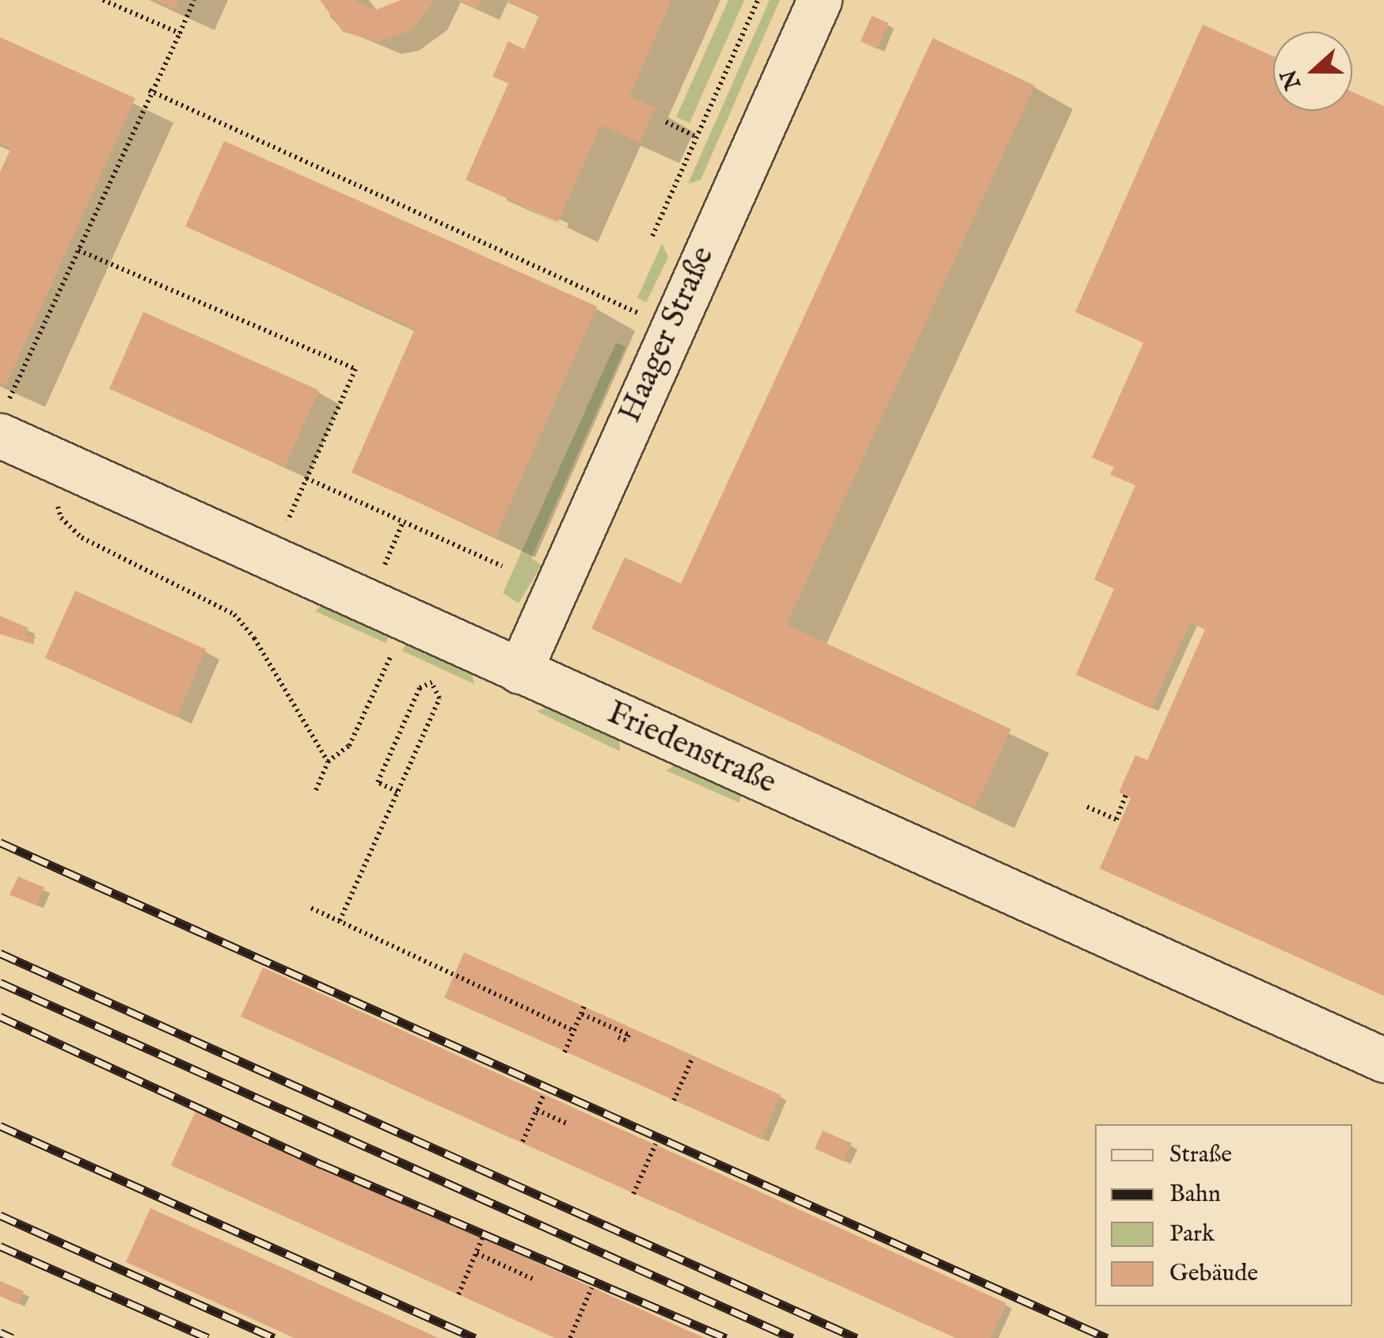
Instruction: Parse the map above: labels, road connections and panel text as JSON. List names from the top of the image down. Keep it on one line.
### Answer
{"streets":{"street":["Haager Straße","Friedenstraße"]},"crossings":[["Haager Straße","Friedenstraße"]],"legend":["Straße","Bahn","Park","Gebäude"],"north":"left"}
